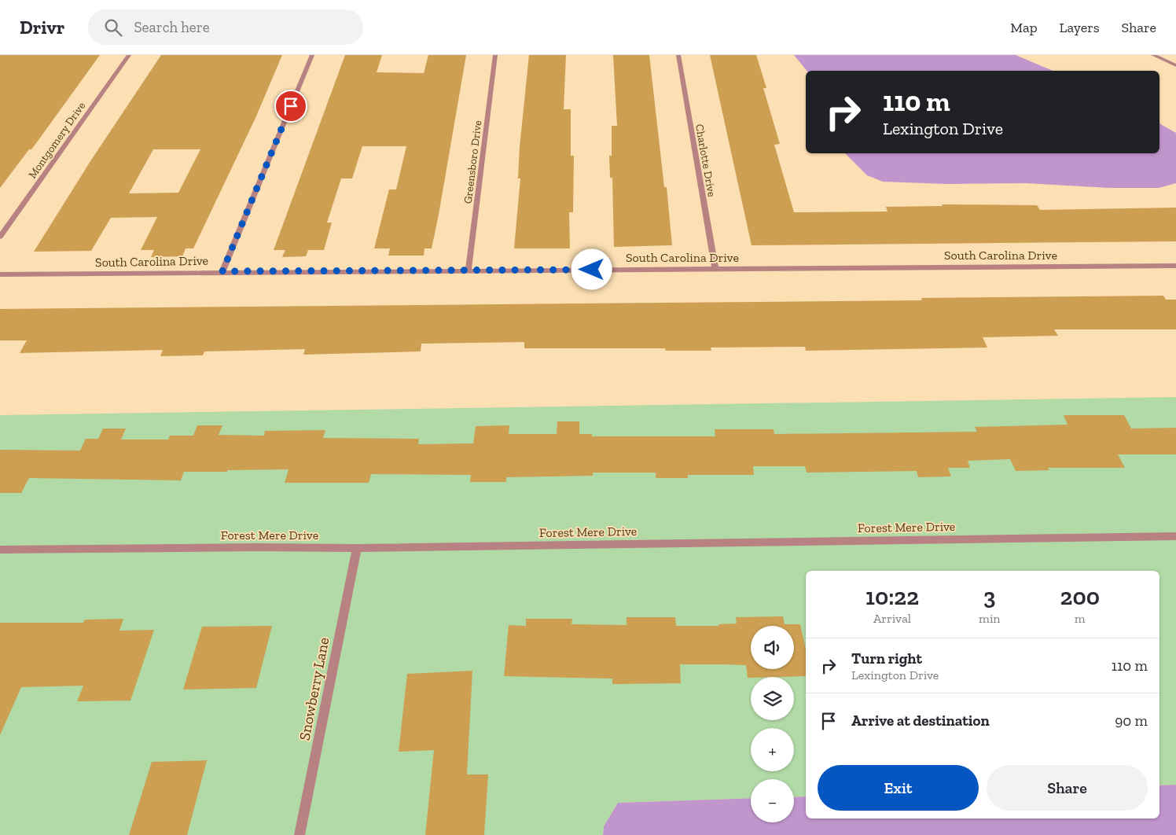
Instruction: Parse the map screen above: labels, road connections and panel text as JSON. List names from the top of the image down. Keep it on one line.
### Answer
{"streets":{"street":["Montgomery Drive","Charlotte Drive","Greensboro Drive","South Carolina Drive","Forest Mere Drive","Snowberry Lane"]},"crossings":[["Charlotte Drive","South Carolina Drive"],["Greensboro Drive","South Carolina Drive"],["Forest Mere Drive","Snowberry Lane"]],"page":{"header":"Drivr","search":"Search here","nav":["Map","Layers","Share"],"turn":["110 m","Lexington Drive"],"eta":["10:22","Arrival","3","min","200","m"],"map_buttons":["+","−"],"list":[{"name":"Turn right","note":"Lexington Drive","value":"110 m"},{"name":"Arrive at destination","value":"90 m"}],"buttons":["Exit","Share"]}}
